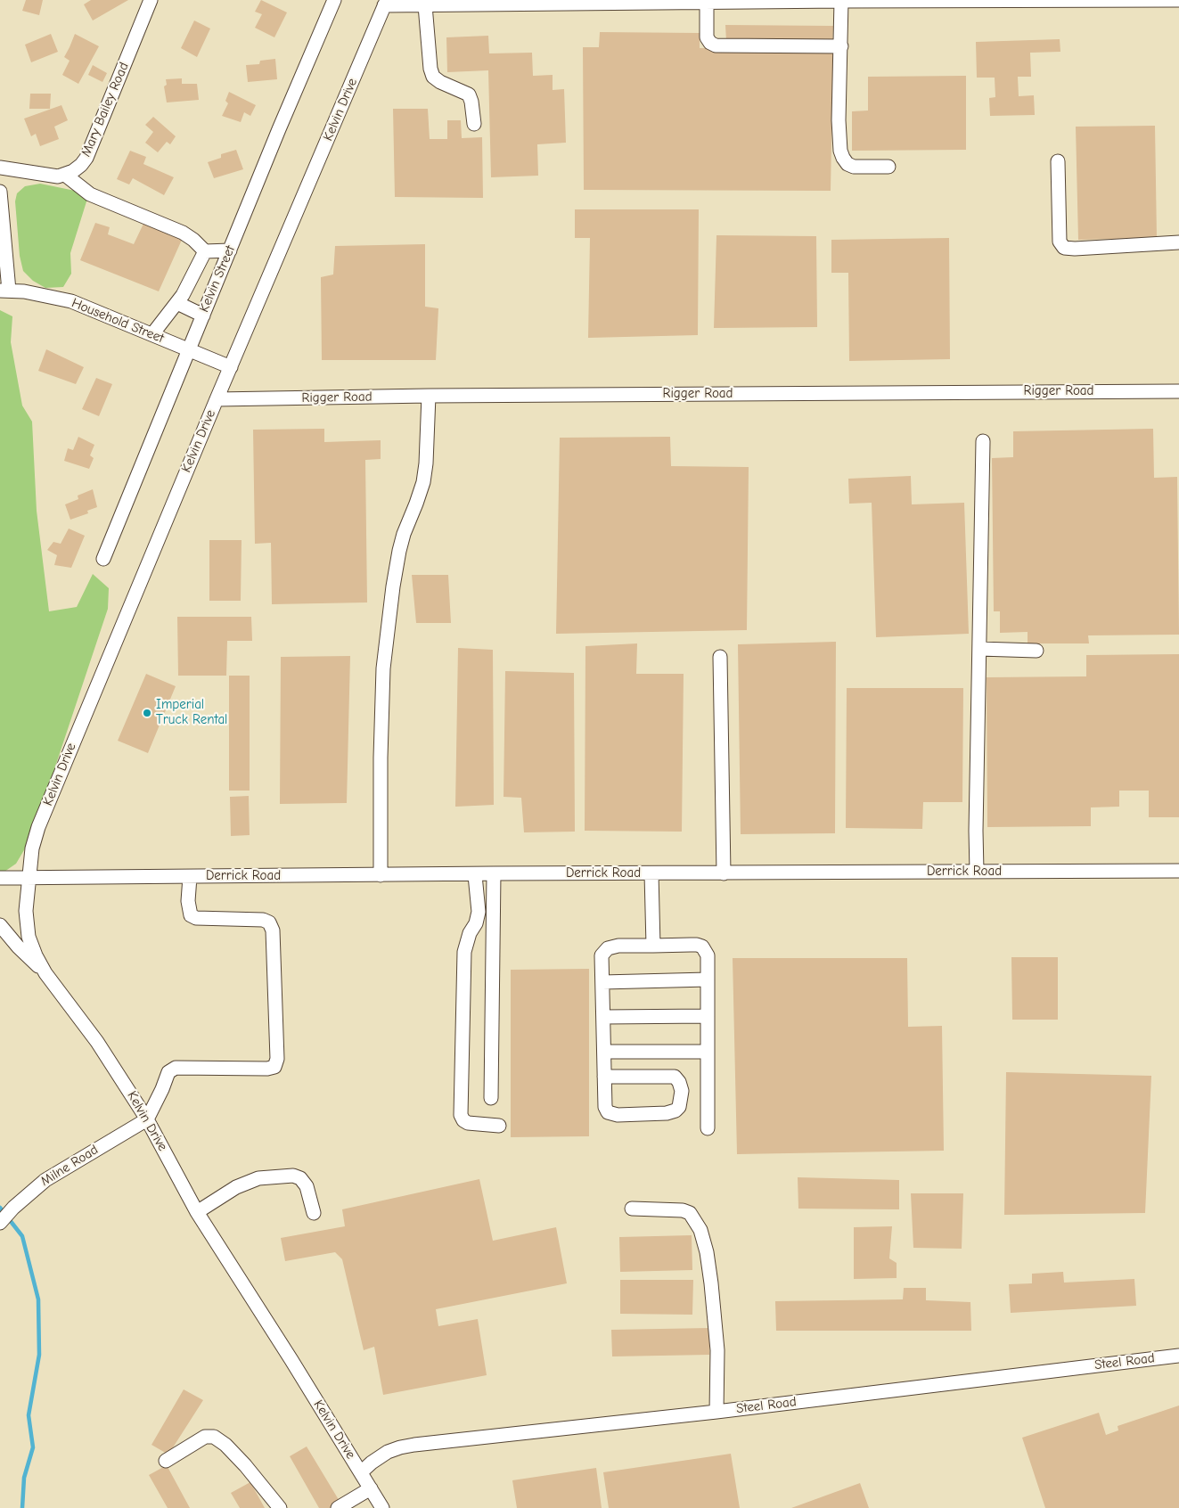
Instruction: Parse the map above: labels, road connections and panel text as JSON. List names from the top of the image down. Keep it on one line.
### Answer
{"streets":{"street":["Mary Bailey Road","Kelvin Drive","Kelvin Street","Household Street","Rigger Road","Derrick Road","Milne Road","Steel Road"]},"crossings":[["Kelvin Drive","Household Street"],["Kelvin Drive","Rigger Road"],["Kelvin Drive","Derrick Road"],["Kelvin Drive","Milne Road"],["Kelvin Drive","Steel Road"],["Kelvin Street","Household Street"]],"places":["Imperial Truck Rental"]}
